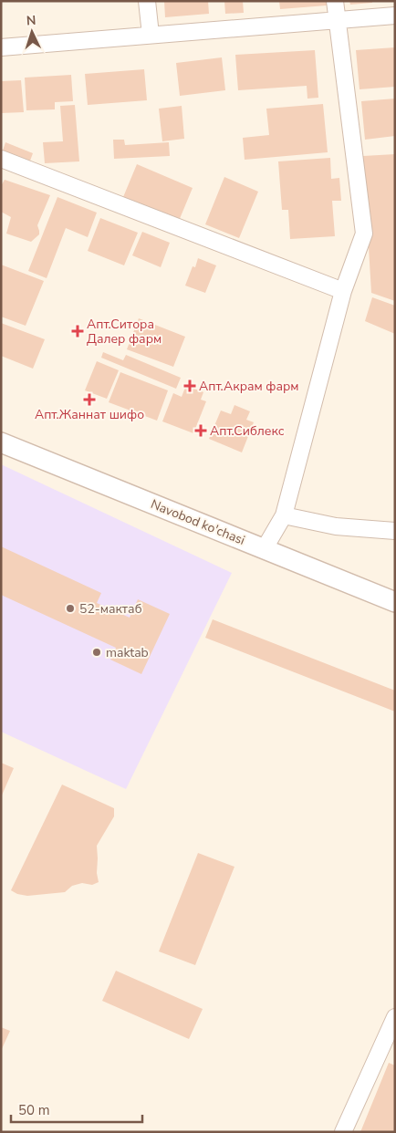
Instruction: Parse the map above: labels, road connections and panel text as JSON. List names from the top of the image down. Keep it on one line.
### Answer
{"streets":{"street":["Navobod ko'chasi"]},"places":{"health":["Апт.Ситора Далер фарм","Апт.Акрам фарм","Апт.Жаннат шифо","Апт.Сиблекс"],"other":["52-мактаб","maktab"]},"scale_bar":"50 m","north":"top"}
